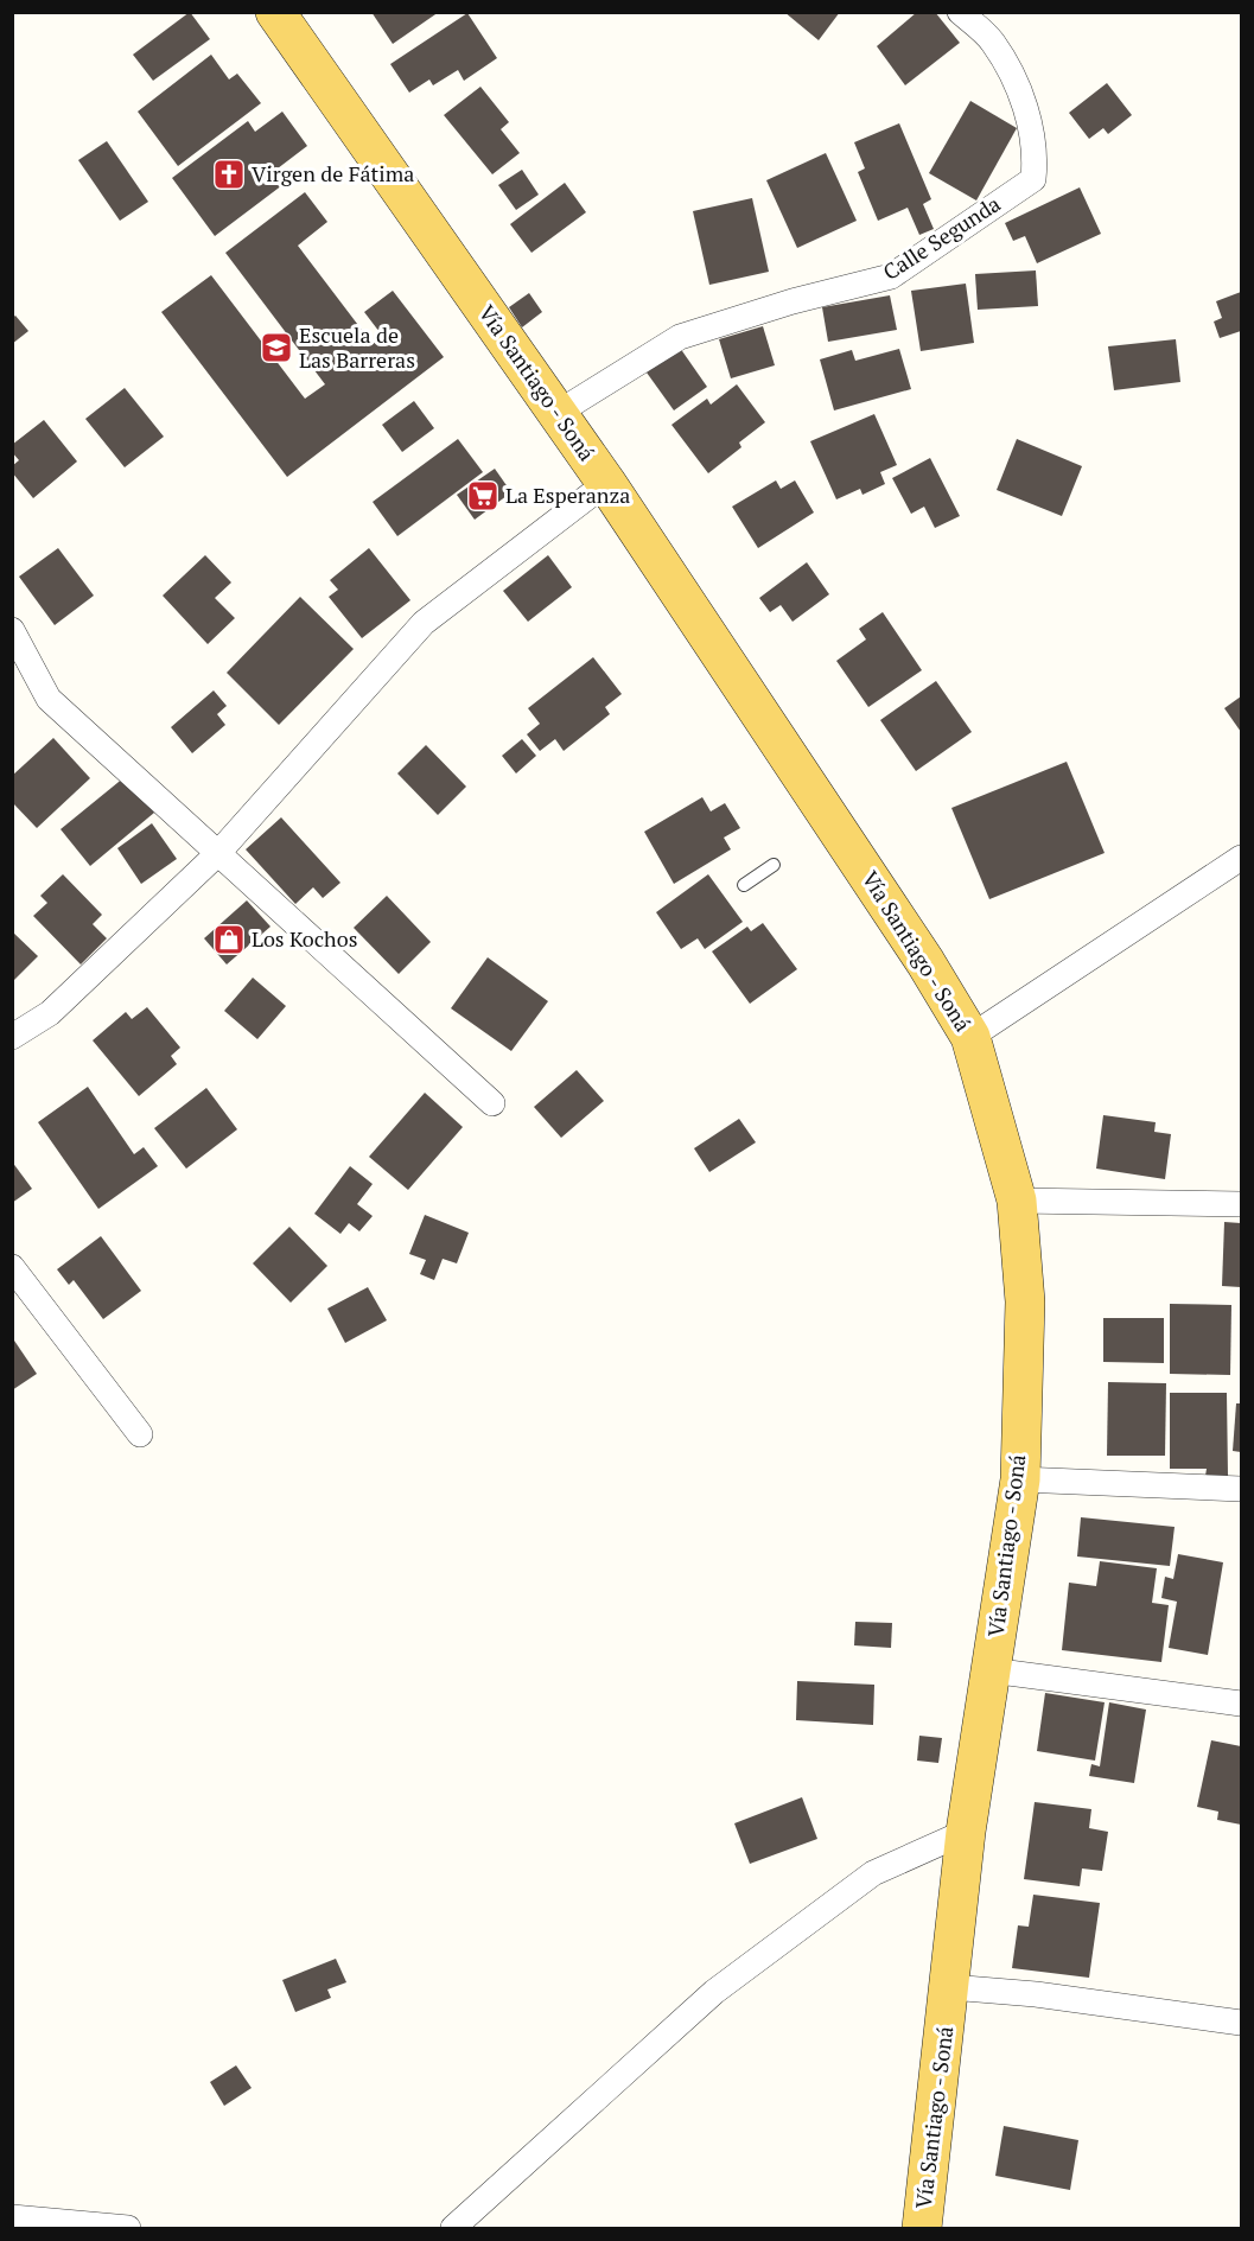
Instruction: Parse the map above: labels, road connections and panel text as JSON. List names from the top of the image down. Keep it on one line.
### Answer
{"streets":{"main road":["Vía Santiago - Soná"],"street":["Calle Segunda"]},"crossings":[["Calle Segunda","Vía Santiago - Soná"]],"places":{"church":["Virgen de Fátima"],"school or university":["Escuela de Las Barreras"],"supermarket":["La Esperanza"],"shop":["Los Kochos"]}}
